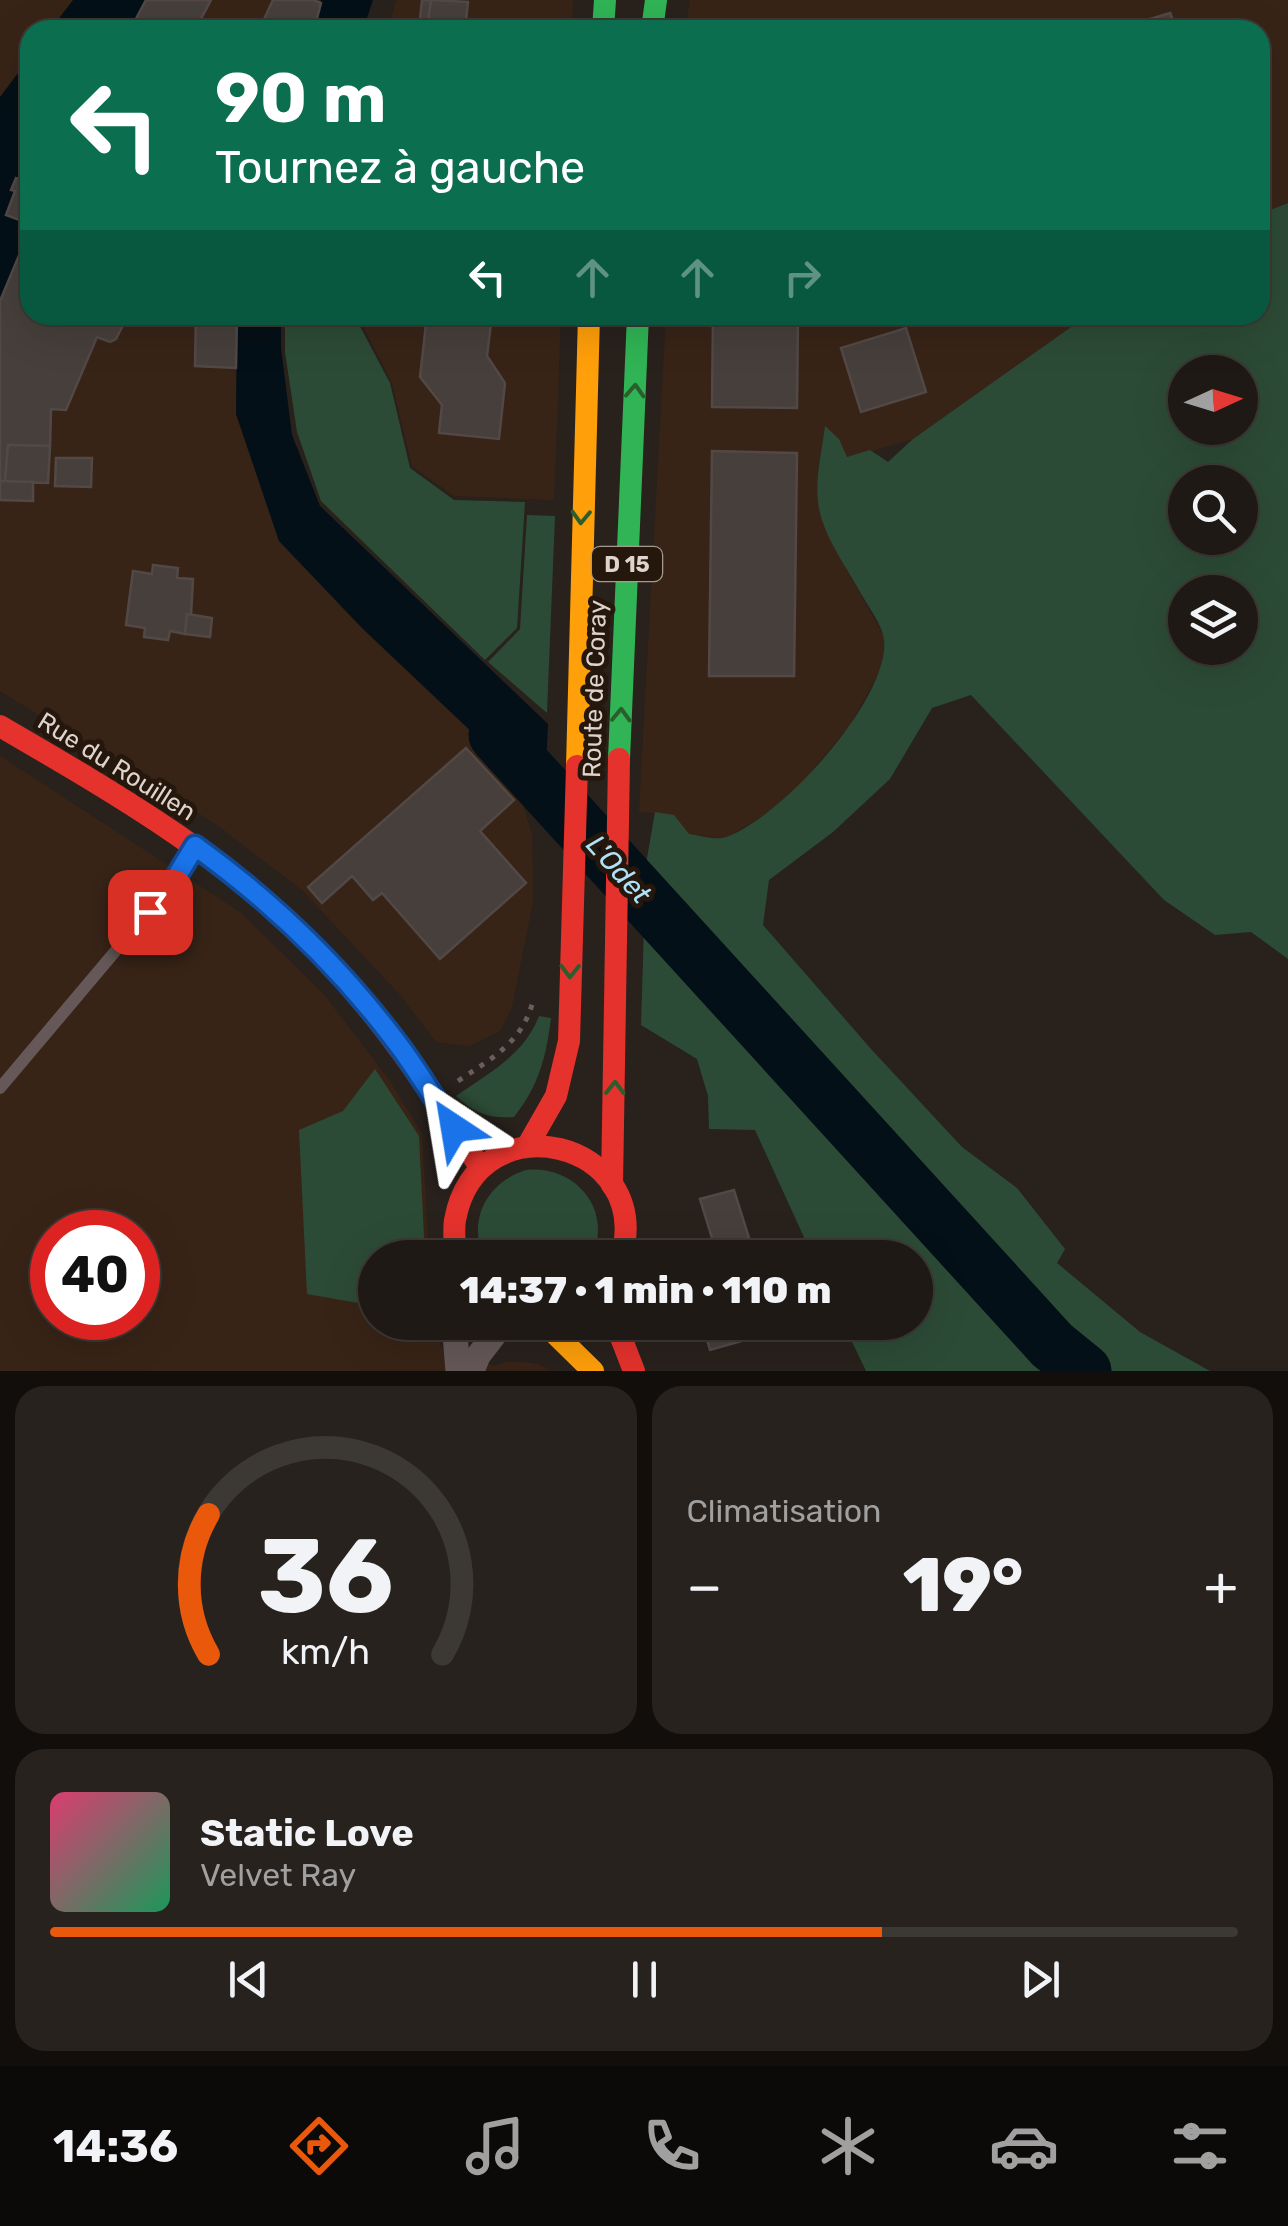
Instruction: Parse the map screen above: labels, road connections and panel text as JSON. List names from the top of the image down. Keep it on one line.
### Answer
{"streets":{"main road":["D 15","Route de Coray","Rue du Rouillen"]},"water":["L'Odet"],"north":"right","page":{"turn":["90 m","Tournez à gauche"],"limit":"40","trip":"14:37 · 1 min · 110 m","tile":"Climatisation","heat":["−","19°","+"],"song":["Static Love","Velvet Ray"],"tabs":"14:36","gauge":["36","km/h"]}}
